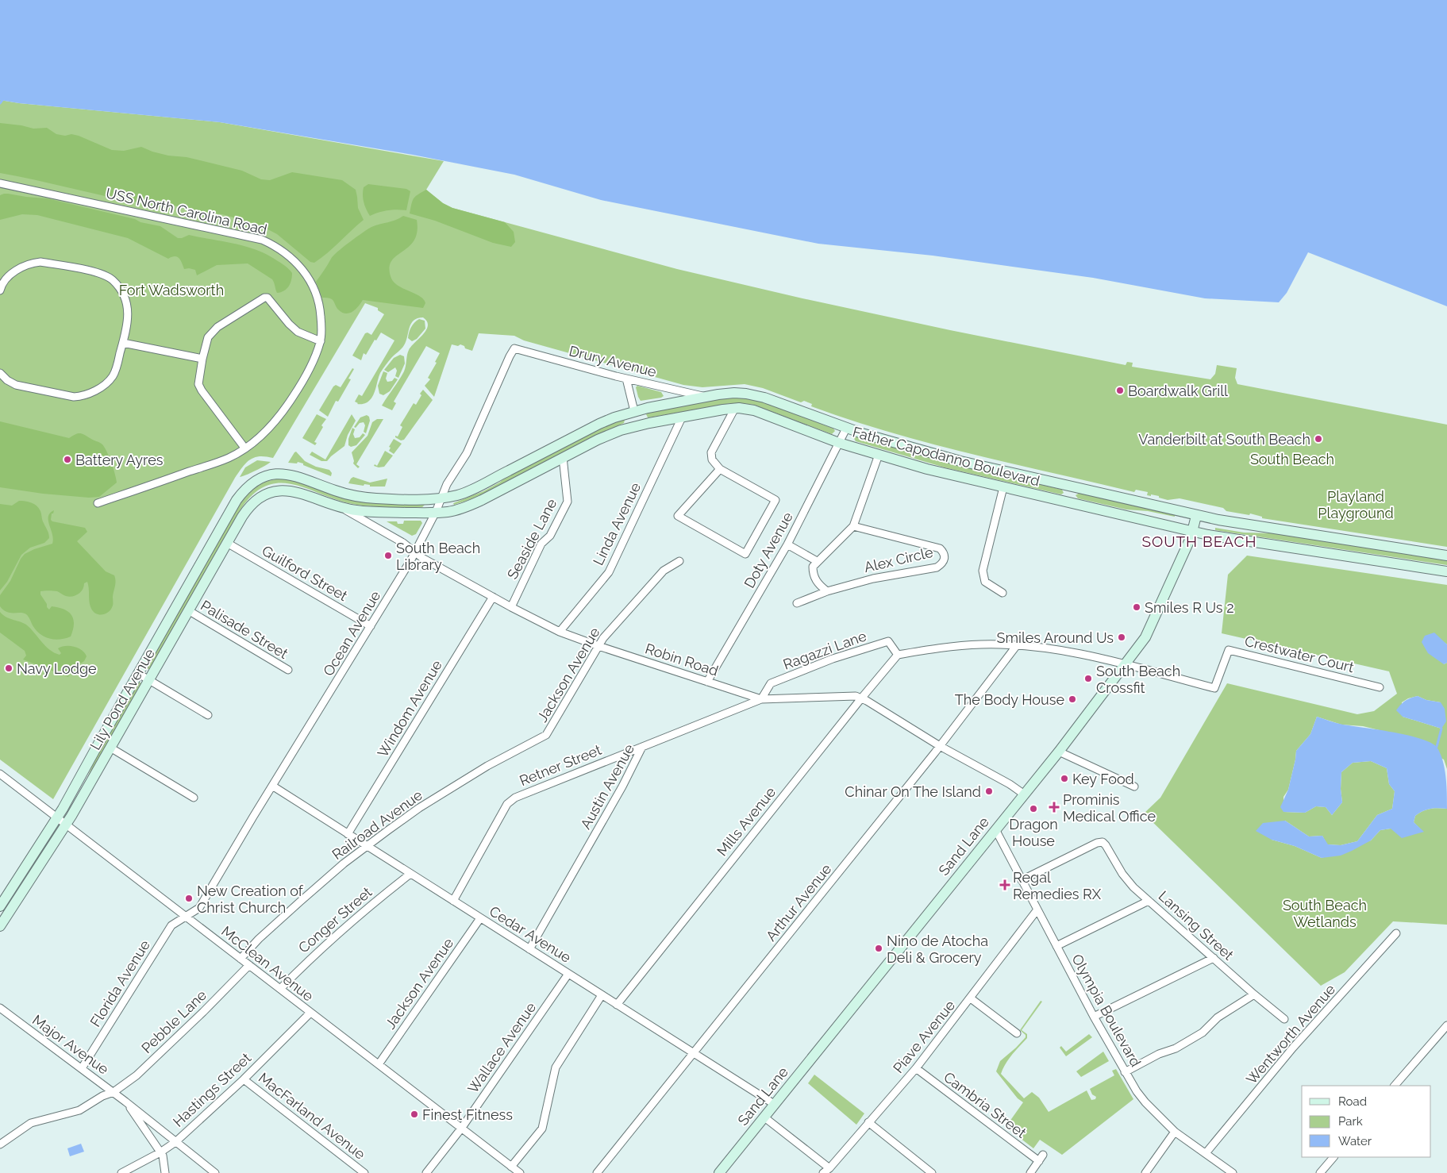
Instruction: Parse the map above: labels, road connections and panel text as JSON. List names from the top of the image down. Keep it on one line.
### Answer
{"streets":{"main road":["Father Capodanno Boulevard","Lily Pond Avenue","Sand Lane"],"street":["USS North Carolina Road","Drury Avenue","Linda Avenue","Seaside Lane","Doty Avenue","Alex Circle","Guilford Street","Palisade Street","Ocean Avenue","Ragazzi Lane","Crestwater Court","Robin Road","Jackson Avenue","Windom Avenue","Retner Street","Austin Avenue","Mills Avenue","Railroad Avenue","Arthur Avenue","Conger Street","Lansing Street","Cedar Avenue","McClean Avenue","Florida Avenue","Olympia Boulevard","Pebble Lane","Wentworth Avenue","Piave Avenue","Major Avenue","Wallace Avenue","Hastings Street","Cambria Street","MacFarland Avenue"]},"crossings":[["Drury Avenue","Father Capodanno Boulevard"],["Drury Avenue","Ocean Avenue"],["Father Capodanno Boulevard","Linda Avenue"],["Father Capodanno Boulevard","Seaside Lane"],["Father Capodanno Boulevard","Doty Avenue"],["Father Capodanno Boulevard","Ocean Avenue"],["Father Capodanno Boulevard","Robin Road"],["Father Capodanno Boulevard","Lily Pond Avenue"],["Father Capodanno Boulevard","Sand Lane"],["Linda Avenue","Robin Road"],["Seaside Lane","Robin Road"],["Doty Avenue","Robin Road"],["Guilford Street","Ocean Avenue"],["Guilford Street","Lily Pond Avenue"],["Palisade Street","Lily Pond Avenue"],["Ocean Avenue","Robin Road"],["Ocean Avenue","Cedar Avenue"],["Ocean Avenue","McClean Avenue"],["Ocean Avenue","Florida Avenue"],["Ragazzi Lane","Robin Road"],["Ragazzi Lane","Austin Avenue"],["Ragazzi Lane","Mills Avenue"],["Crestwater Court","Sand Lane"],["Robin Road","Jackson Avenue"],["Robin Road","Windom Avenue"],["Robin Road","Austin Avenue"],["Robin Road","Mills Avenue"],["Robin Road","Sand Lane"],["Robin Road","Arthur Avenue"],["Jackson Avenue","Railroad Avenue"],["Jackson Avenue","Cedar Avenue"],["Jackson Avenue","McClean Avenue"],["Lily Pond Avenue","McClean Avenue"],["Windom Avenue","Cedar Avenue"],["Retner Street","Austin Avenue"],["Retner Street","Cedar Avenue"],["Austin Avenue","Cedar Avenue"],["Mills Avenue","Cedar Avenue"],["Railroad Avenue","Cedar Avenue"],["Railroad Avenue","McClean Avenue"],["Sand Lane","Cedar Avenue"],["Sand Lane","Olympia Boulevard"],["Arthur Avenue","Cedar Avenue"],["Conger Street","Cedar Avenue"],["Conger Street","McClean Avenue"],["Lansing Street","Olympia Boulevard"],["Cedar Avenue","Wallace Avenue"],["McClean Avenue","Florida Avenue"],["McClean Avenue","Pebble Lane"],["McClean Avenue","Wallace Avenue"],["McClean Avenue","Hastings Street"],["Florida Avenue","Major Avenue"],["Olympia Boulevard","Wentworth Avenue"],["Olympia Boulevard","Piave Avenue"],["Pebble Lane","Major Avenue"],["Piave Avenue","Cambria Street"],["Major Avenue","Hastings Street"],["Hastings Street","MacFarland Avenue"]],"districts":["SOUTH BEACH"],"parks":["Fort Wadsworth","South Beach","Playland Playground","South Beach Wetlands"],"places":{"other":["Boardwalk Grill","Vanderbilt at South Beach","Battery Ayres","South Beach Library","Smiles R Us 2","Smiles Around Us","Navy Lodge","South Beach Crossfit","The Body House","Key Food","Chinar On The Island","Dragon House","New Creation of Christ Church","Nino de Atocha Deli & Grocery","Finest Fitness"],"health":["Prominis Medical Office","Regal Remedies RX"]},"legend":["Road","Park","Water"]}
